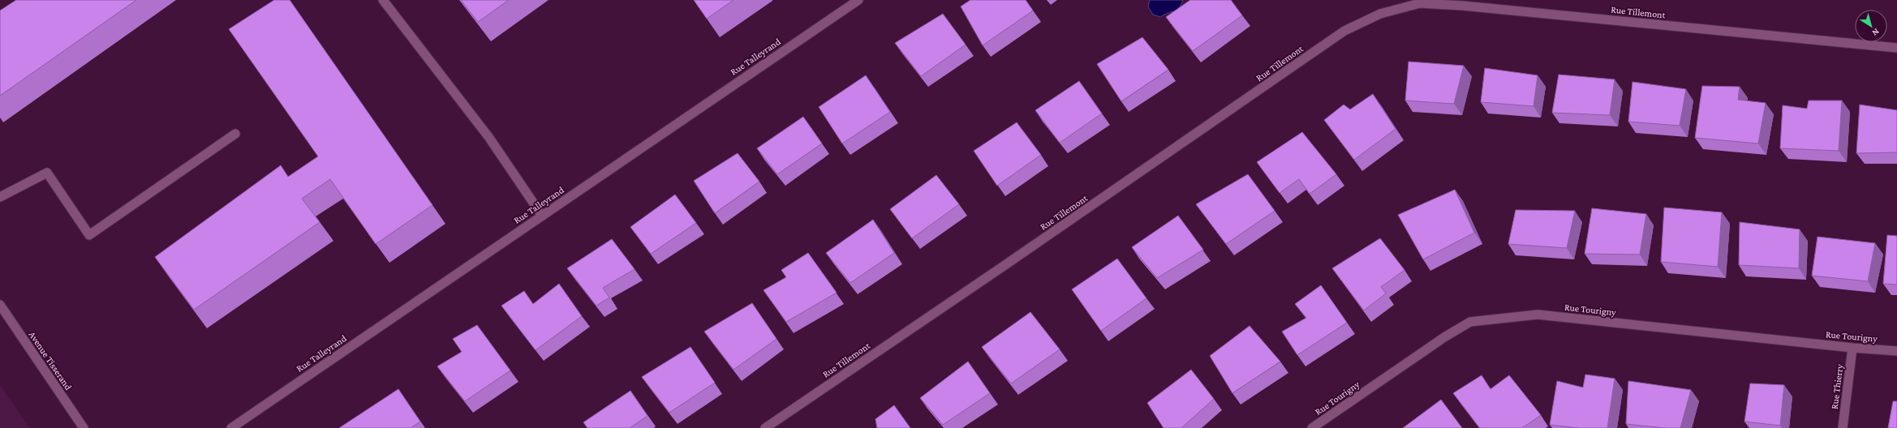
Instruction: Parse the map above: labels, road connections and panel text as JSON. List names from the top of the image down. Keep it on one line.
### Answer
{"streets":{"street":["Rue Tillemont","Rue Talleyrand","Rue Tourigny","Avenue Tisserand","Rue Thierry"]},"crossings":[["Rue Tourigny","Rue Thierry"]],"north":"bottom right"}
